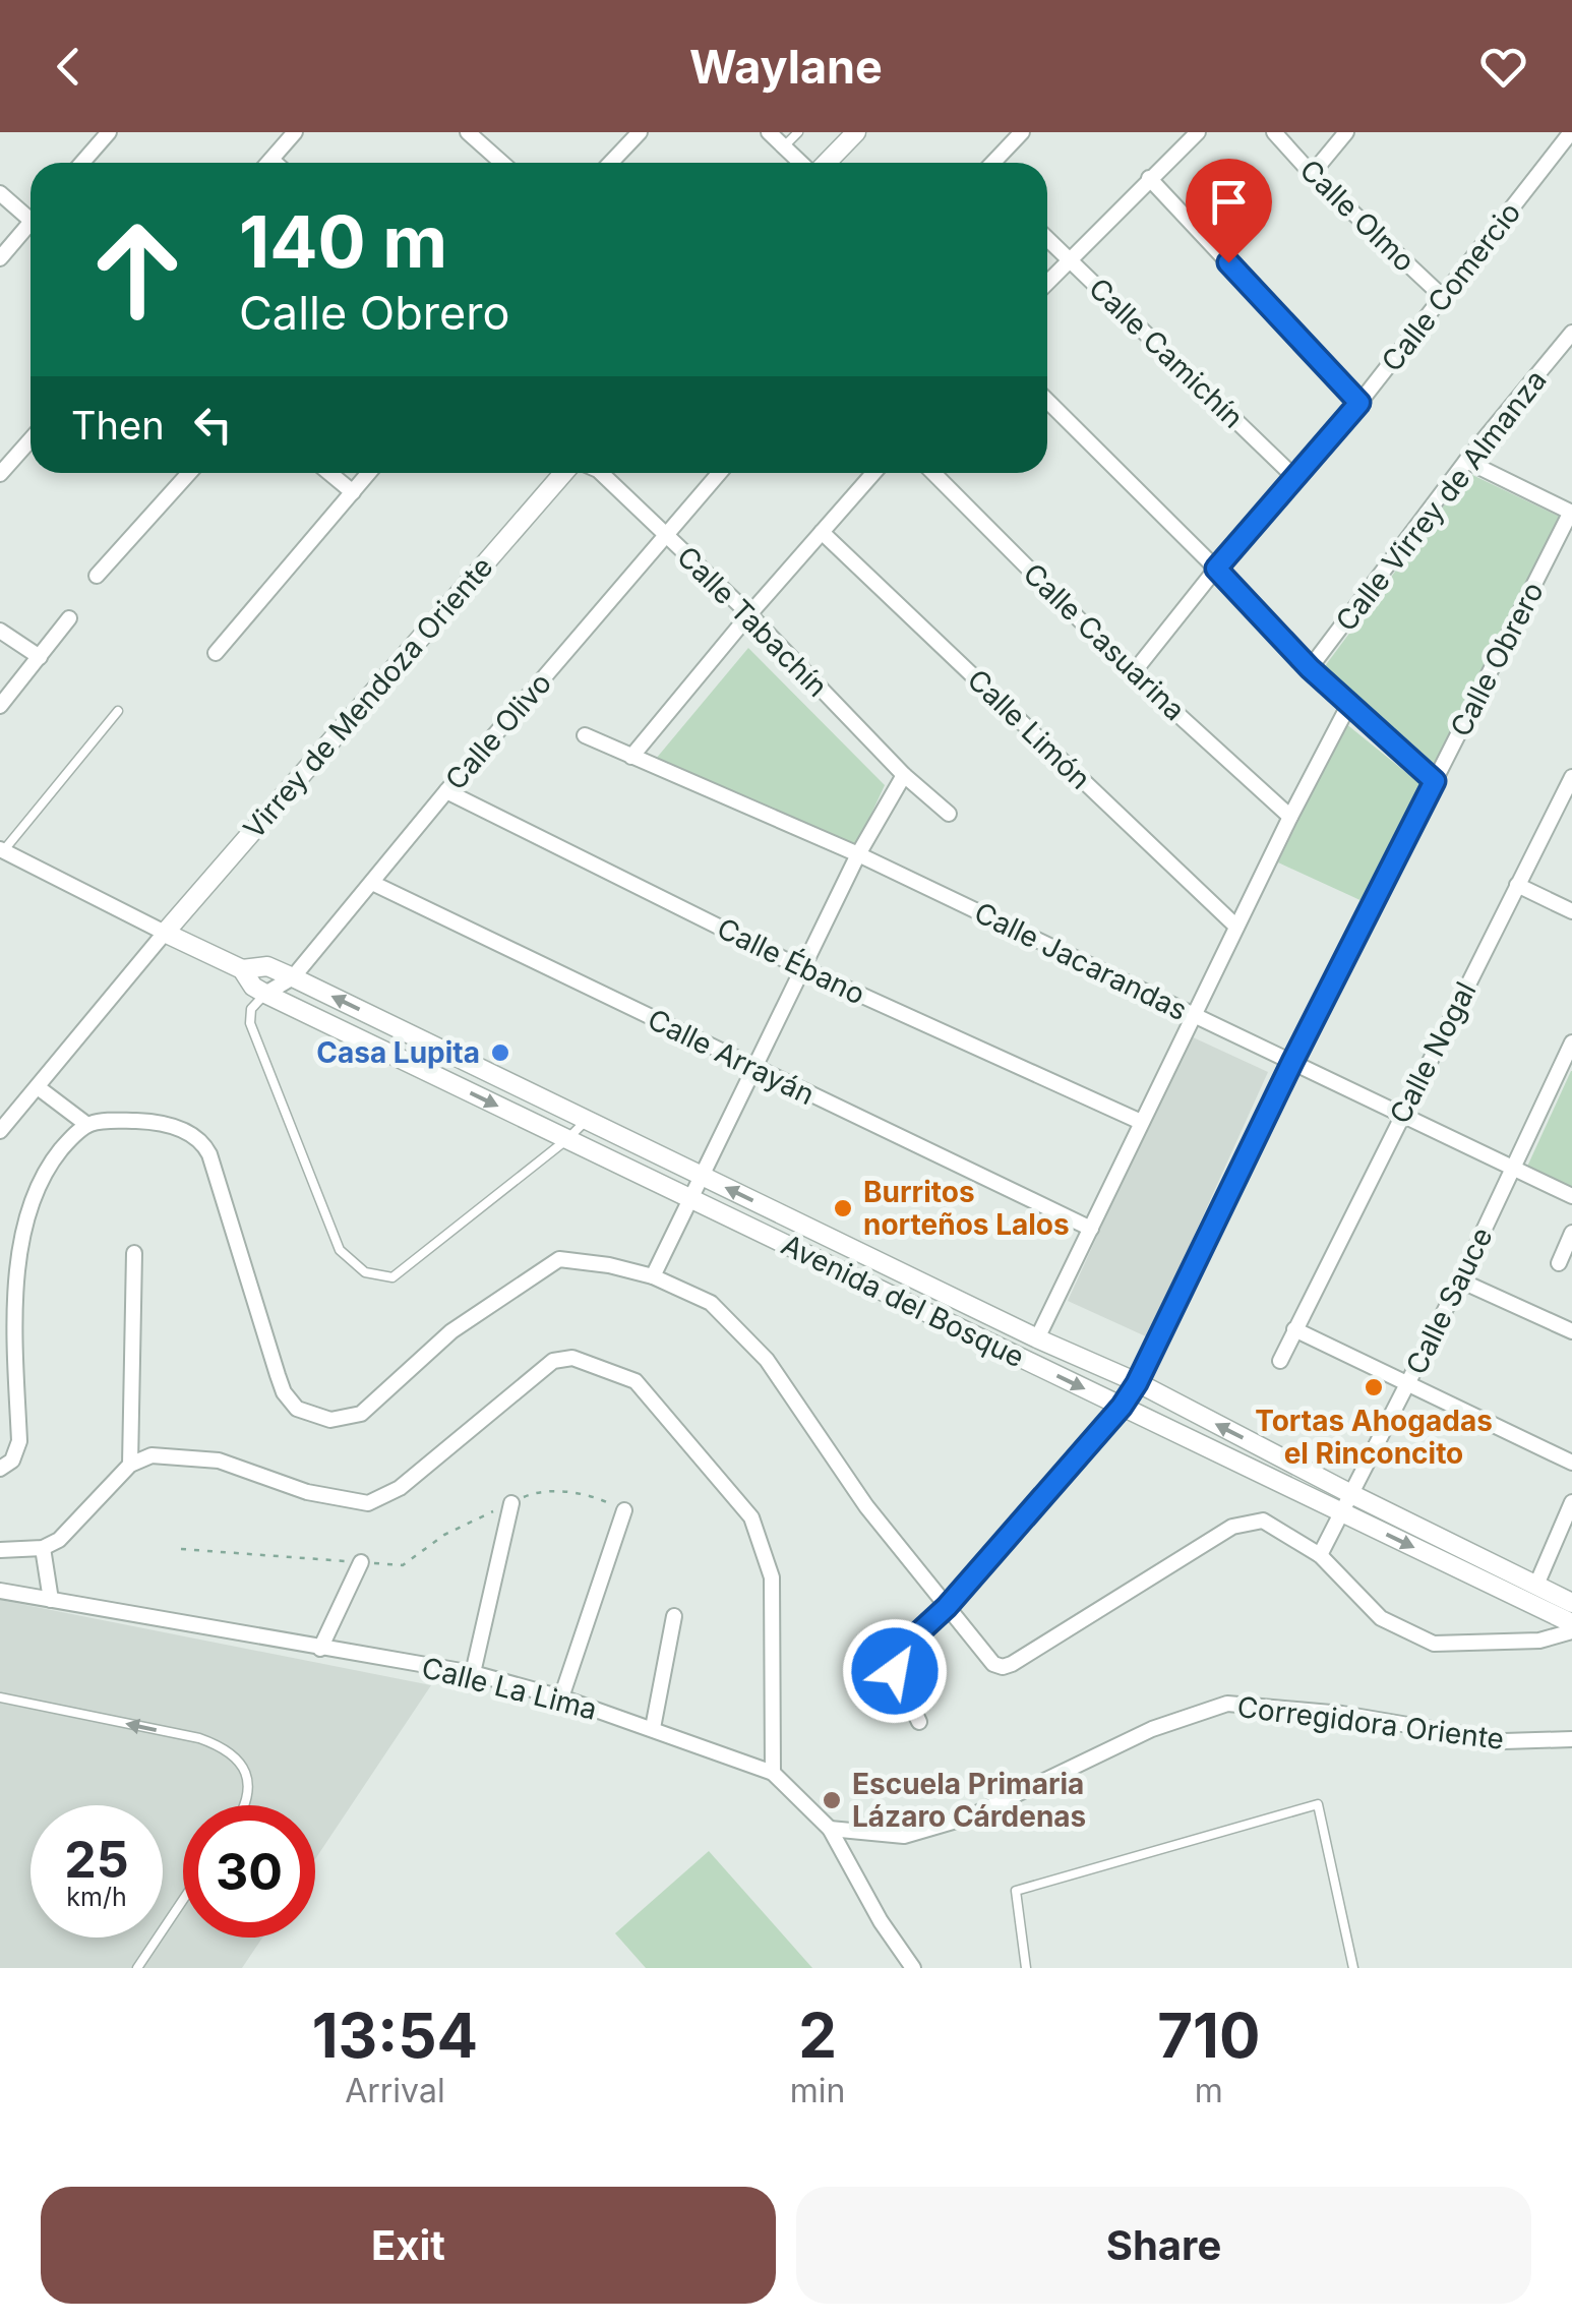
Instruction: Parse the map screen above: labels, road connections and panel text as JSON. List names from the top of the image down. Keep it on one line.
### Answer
{"streets":{"street":["Calle Olmo","Calle Comercio","Calle Camichín","Calle Virrey de Almanza","Calle Tabachín","Calle Casuarina","Calle Obrero","Virrey de Mendoza Oriente","Calle Limón","Calle Olivo","Calle Ébano","Calle Jacarandas","Calle Nogal","Calle Arrayán","Avenida del Bosque","Calle Sauce","Calle La Lima","Corregidora Oriente"]},"crossings":[["Calle Olmo","Calle Comercio"],["Calle Comercio","Calle Camichín"],["Calle Comercio","Calle Casuarina"],["Calle Tabachín","Calle Olivo"],["Calle Obrero","Calle Jacarandas"],["Calle Obrero","Avenida del Bosque"],["Virrey de Mendoza Oriente","Avenida del Bosque"],["Calle Olivo","Calle Ébano"],["Calle Olivo","Calle Arrayán"],["Calle Olivo","Avenida del Bosque"],["Calle Jacarandas","Calle Nogal"],["Calle Jacarandas","Calle Sauce"],["Avenida del Bosque","Calle Sauce"],["Calle La Lima","Corregidora Oriente"]],"places":["Casa Lupita","Burritos norteños Lalos","Tortas Ahogadas el Rinconcito","Escuela Primaria Lázaro Cárdenas"],"page":{"header":"Waylane","turn":["140 m","Calle Obrero"],"then":"Then","speed":"25 km/h","limit":"30","eta":["13:54","Arrival","2","min","710","m"],"buttons":["Exit","Share"]}}
